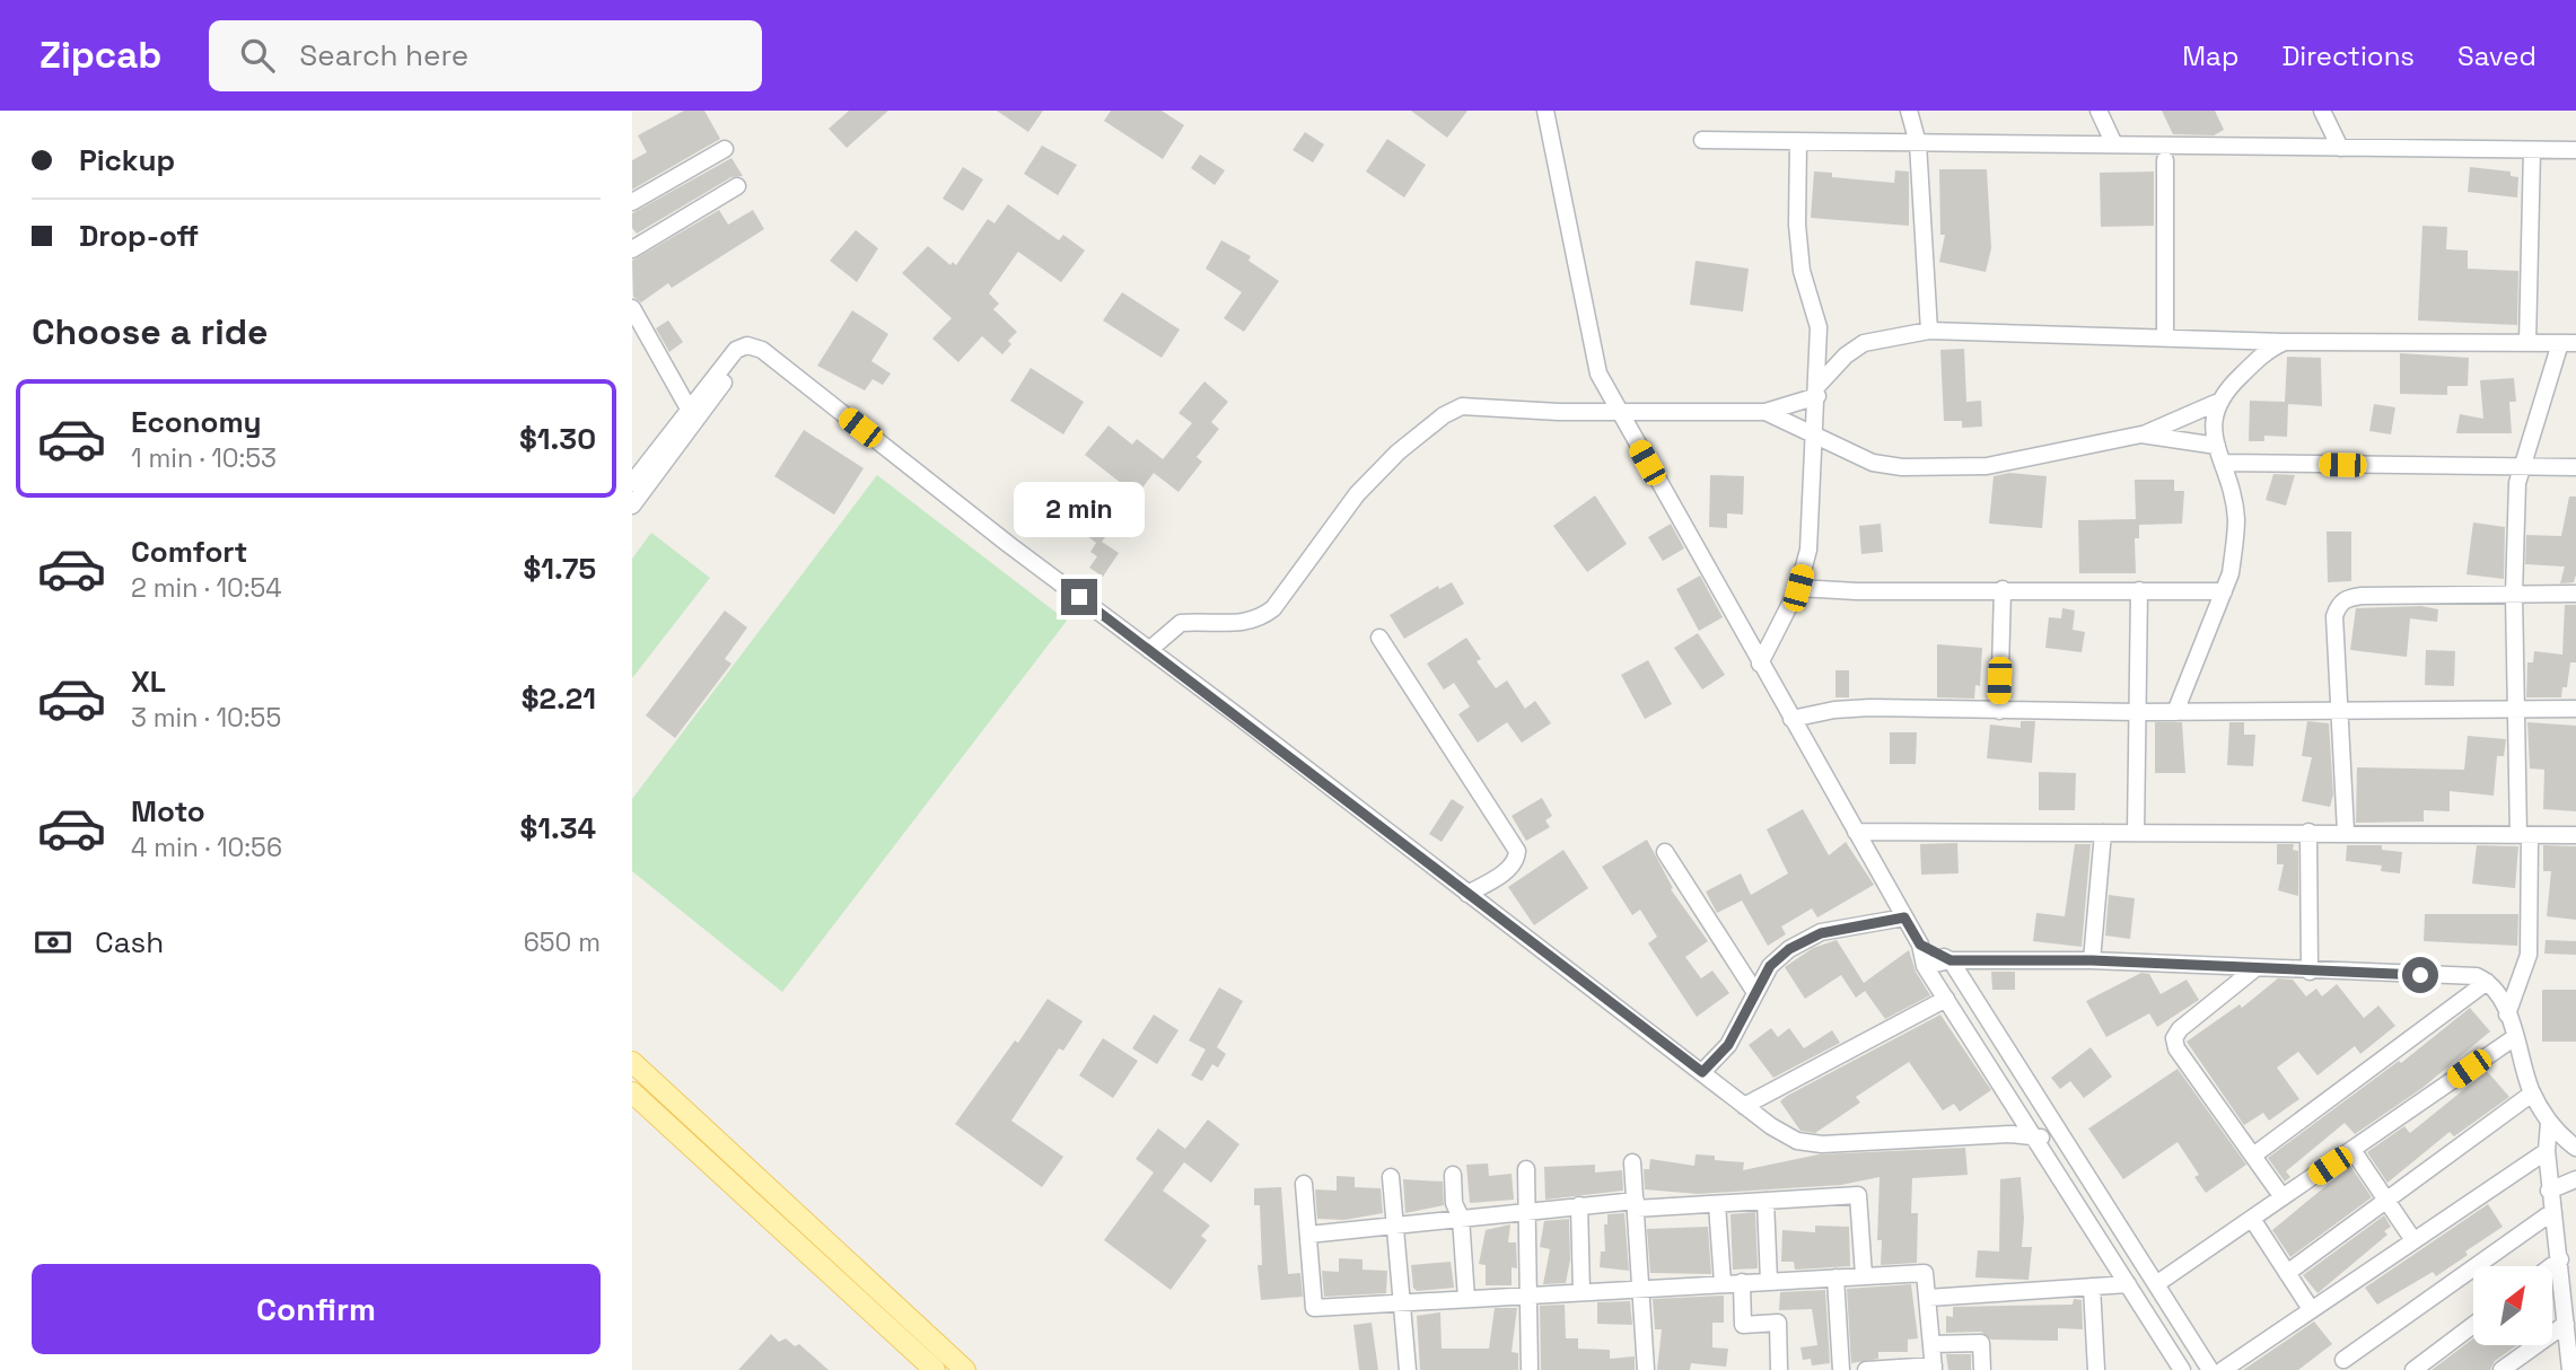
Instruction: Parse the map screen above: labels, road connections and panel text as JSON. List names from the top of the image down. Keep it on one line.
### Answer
{"north":"top right","page":{"header":"Zipcab","search":"Search here","nav":["Map","Directions","Saved"],"banner":["Pickup","Drop-off"],"heading":"Choose a ride","list":[{"name":"Economy","note":"1 min · 10:53","value":"$1.30"},{"name":"Comfort","note":"2 min · 10:54","value":"$1.75"},{"name":"XL","note":"3 min · 10:55","value":"$2.21"},{"name":"Moto","note":"4 min · 10:56","value":"$1.34"}],"bubble":"2 min","pay":["Cash","650 m"],"buttons":"Confirm"}}
